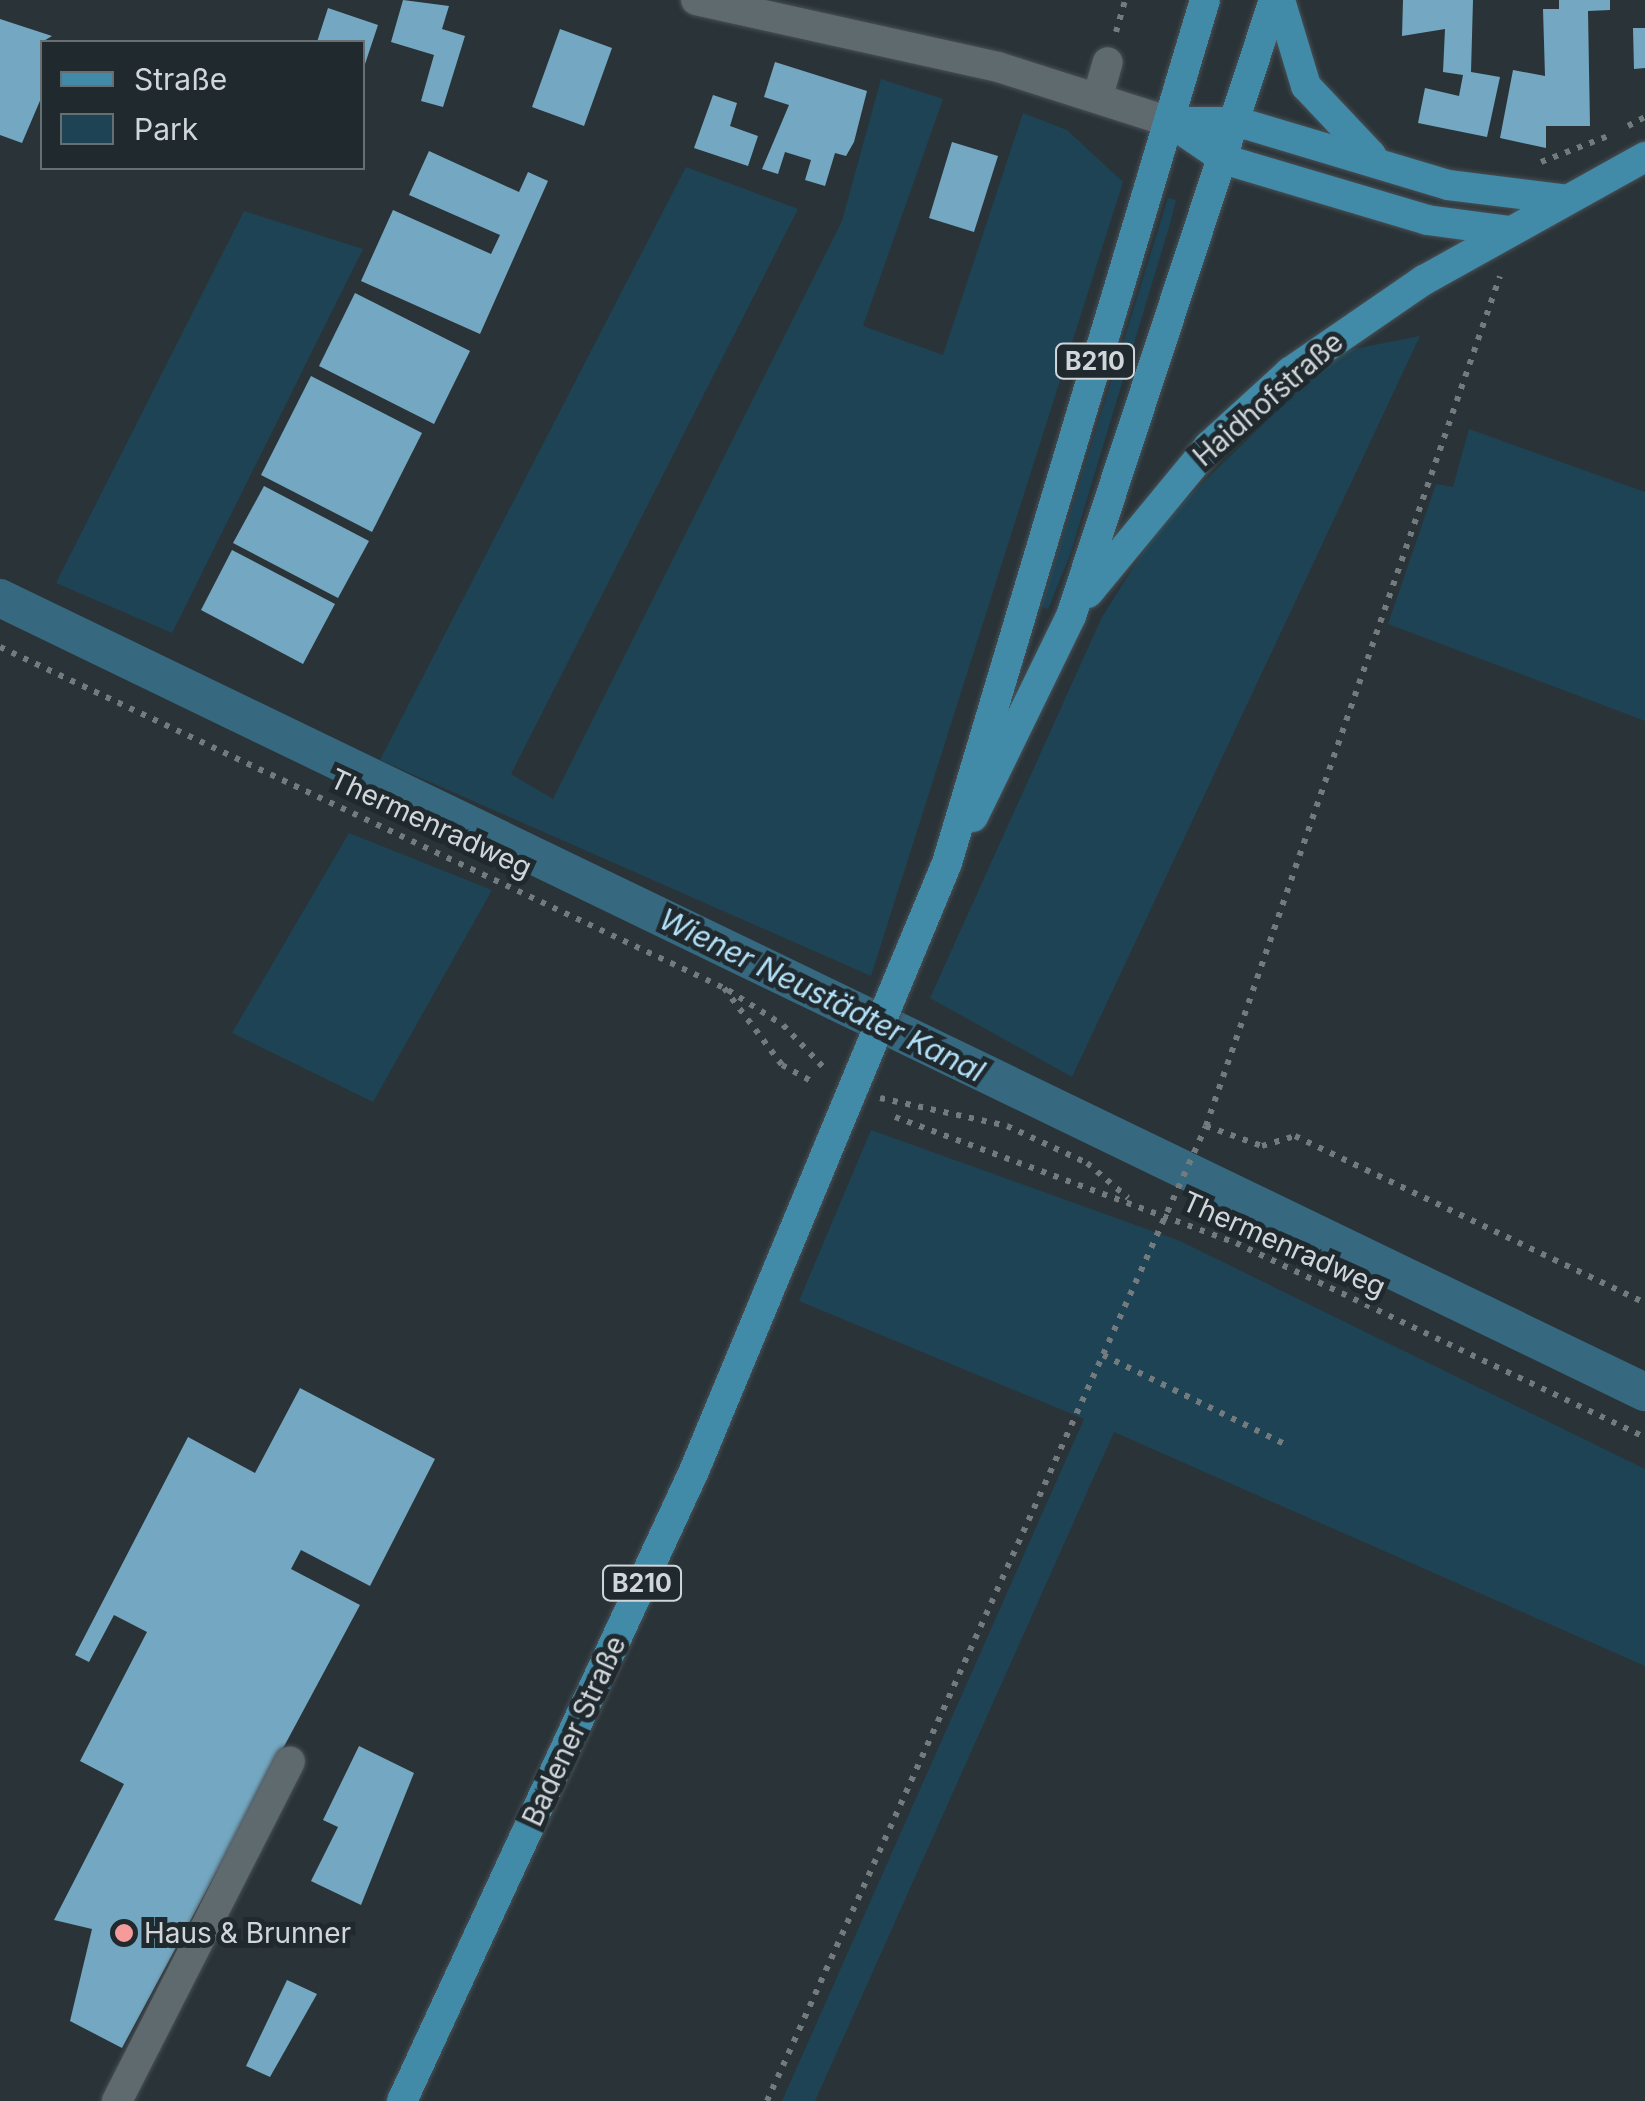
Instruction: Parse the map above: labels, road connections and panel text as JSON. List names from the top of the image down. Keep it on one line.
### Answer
{"streets":{"main road":["B210","Haidhofstraße","Badener Straße"],"path":["Thermenradweg"]},"crossings":[["B210","Haidhofstraße"],["B210","Badener Straße"]],"water":["Wiener Neustädter Kanal"],"places":["Haus & Brunner"],"legend":["Straße","Park"]}
